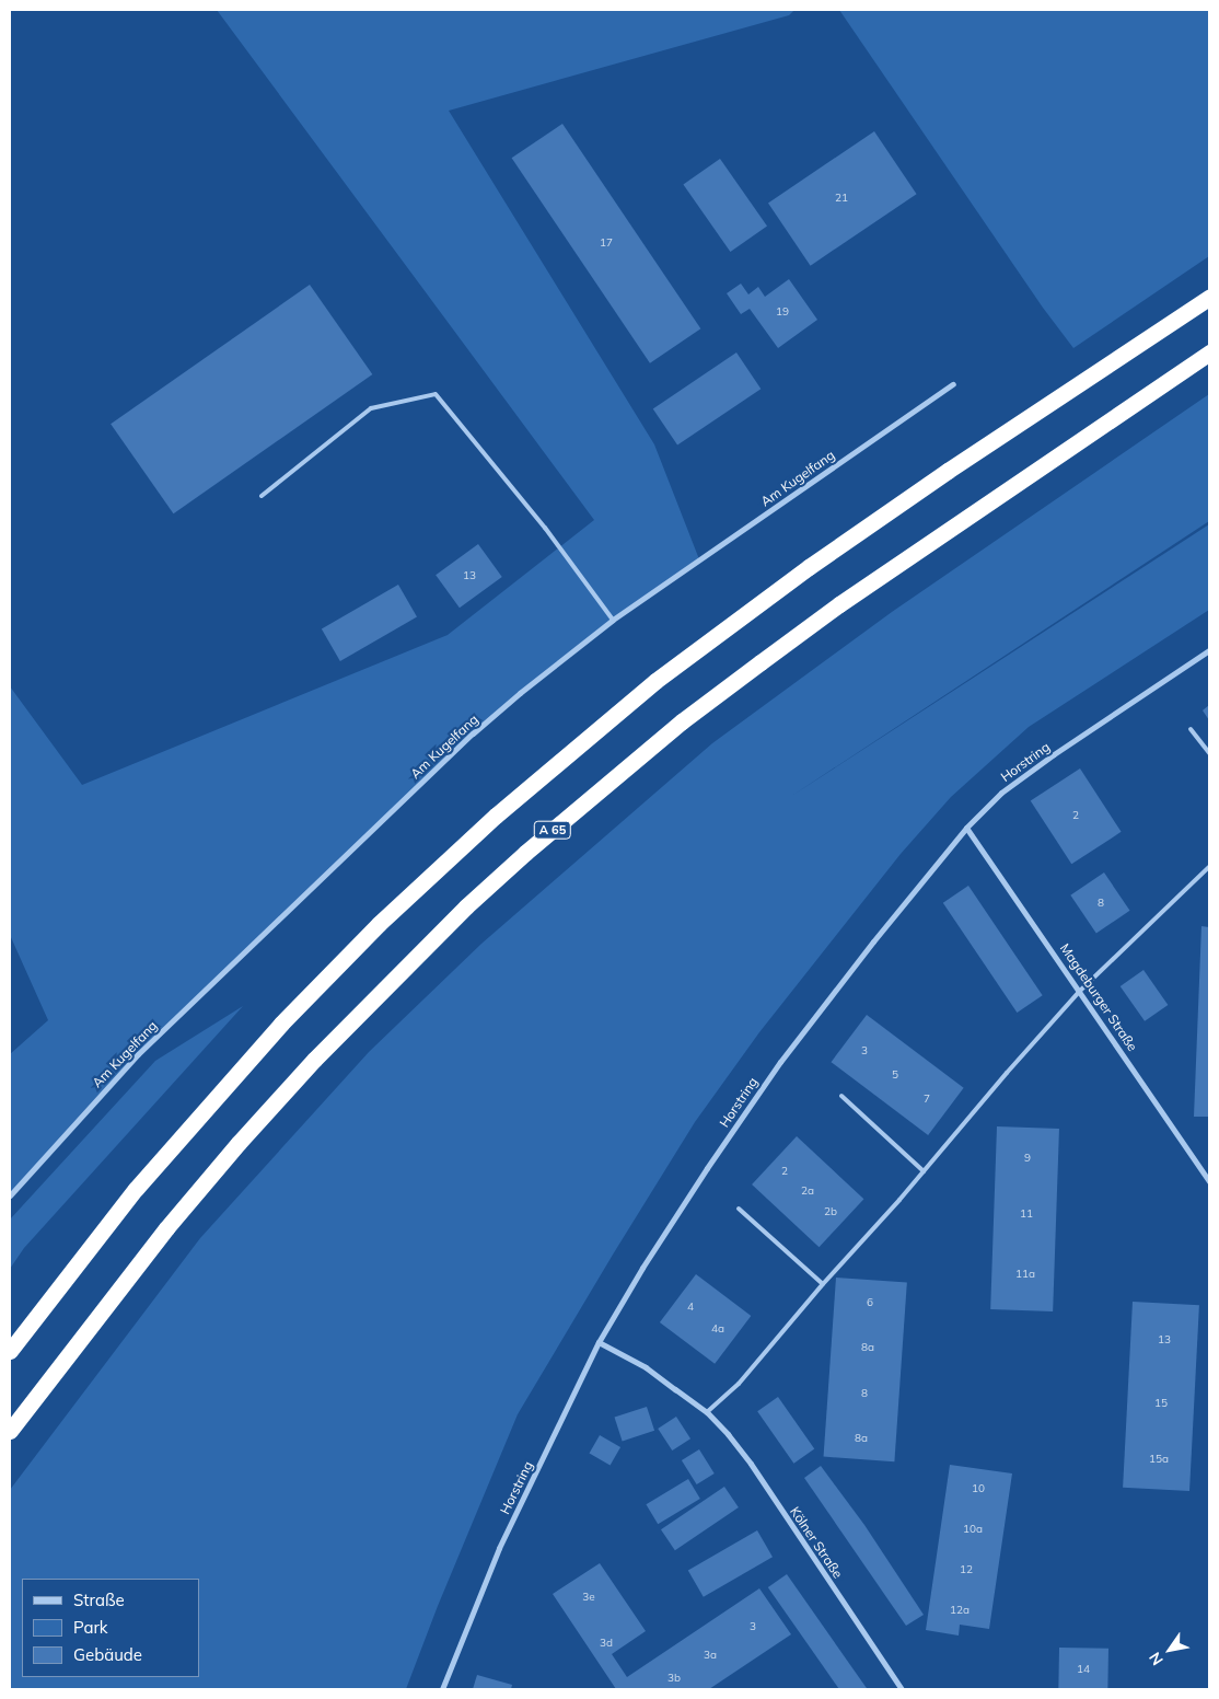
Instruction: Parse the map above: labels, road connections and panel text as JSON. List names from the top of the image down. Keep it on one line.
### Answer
{"streets":{"highway":["A 65"],"street":["Am Kugelfang","Horstring","Magdeburger Straße","Kölner Straße"]},"crossings":[["Horstring","Magdeburger Straße"],["Horstring","Kölner Straße"]],"house_numbers":["21","17","19","13","2","8","3","5","7","9","2","2a","2b","11","11a","6","4","4a","13","8a","8","15","8a","15a","10","10a","12","3e","12a","3","3d","3a","14","3b"],"legend":["Straße","Park","Gebäude"],"north":"bottom left"}
